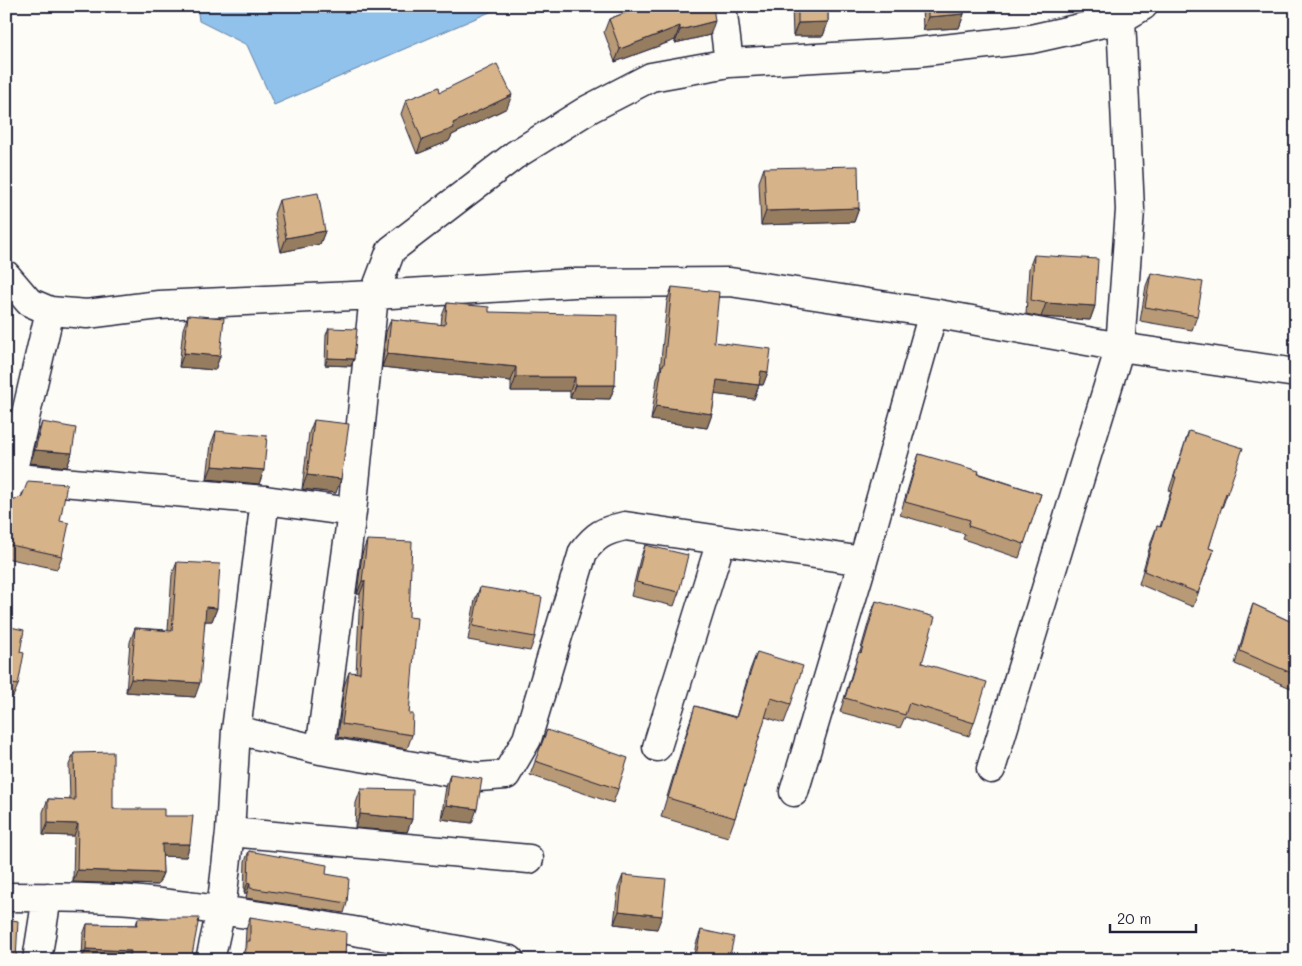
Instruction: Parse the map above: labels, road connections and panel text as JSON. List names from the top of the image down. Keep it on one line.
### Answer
{"scale_bar":"20 m"}
